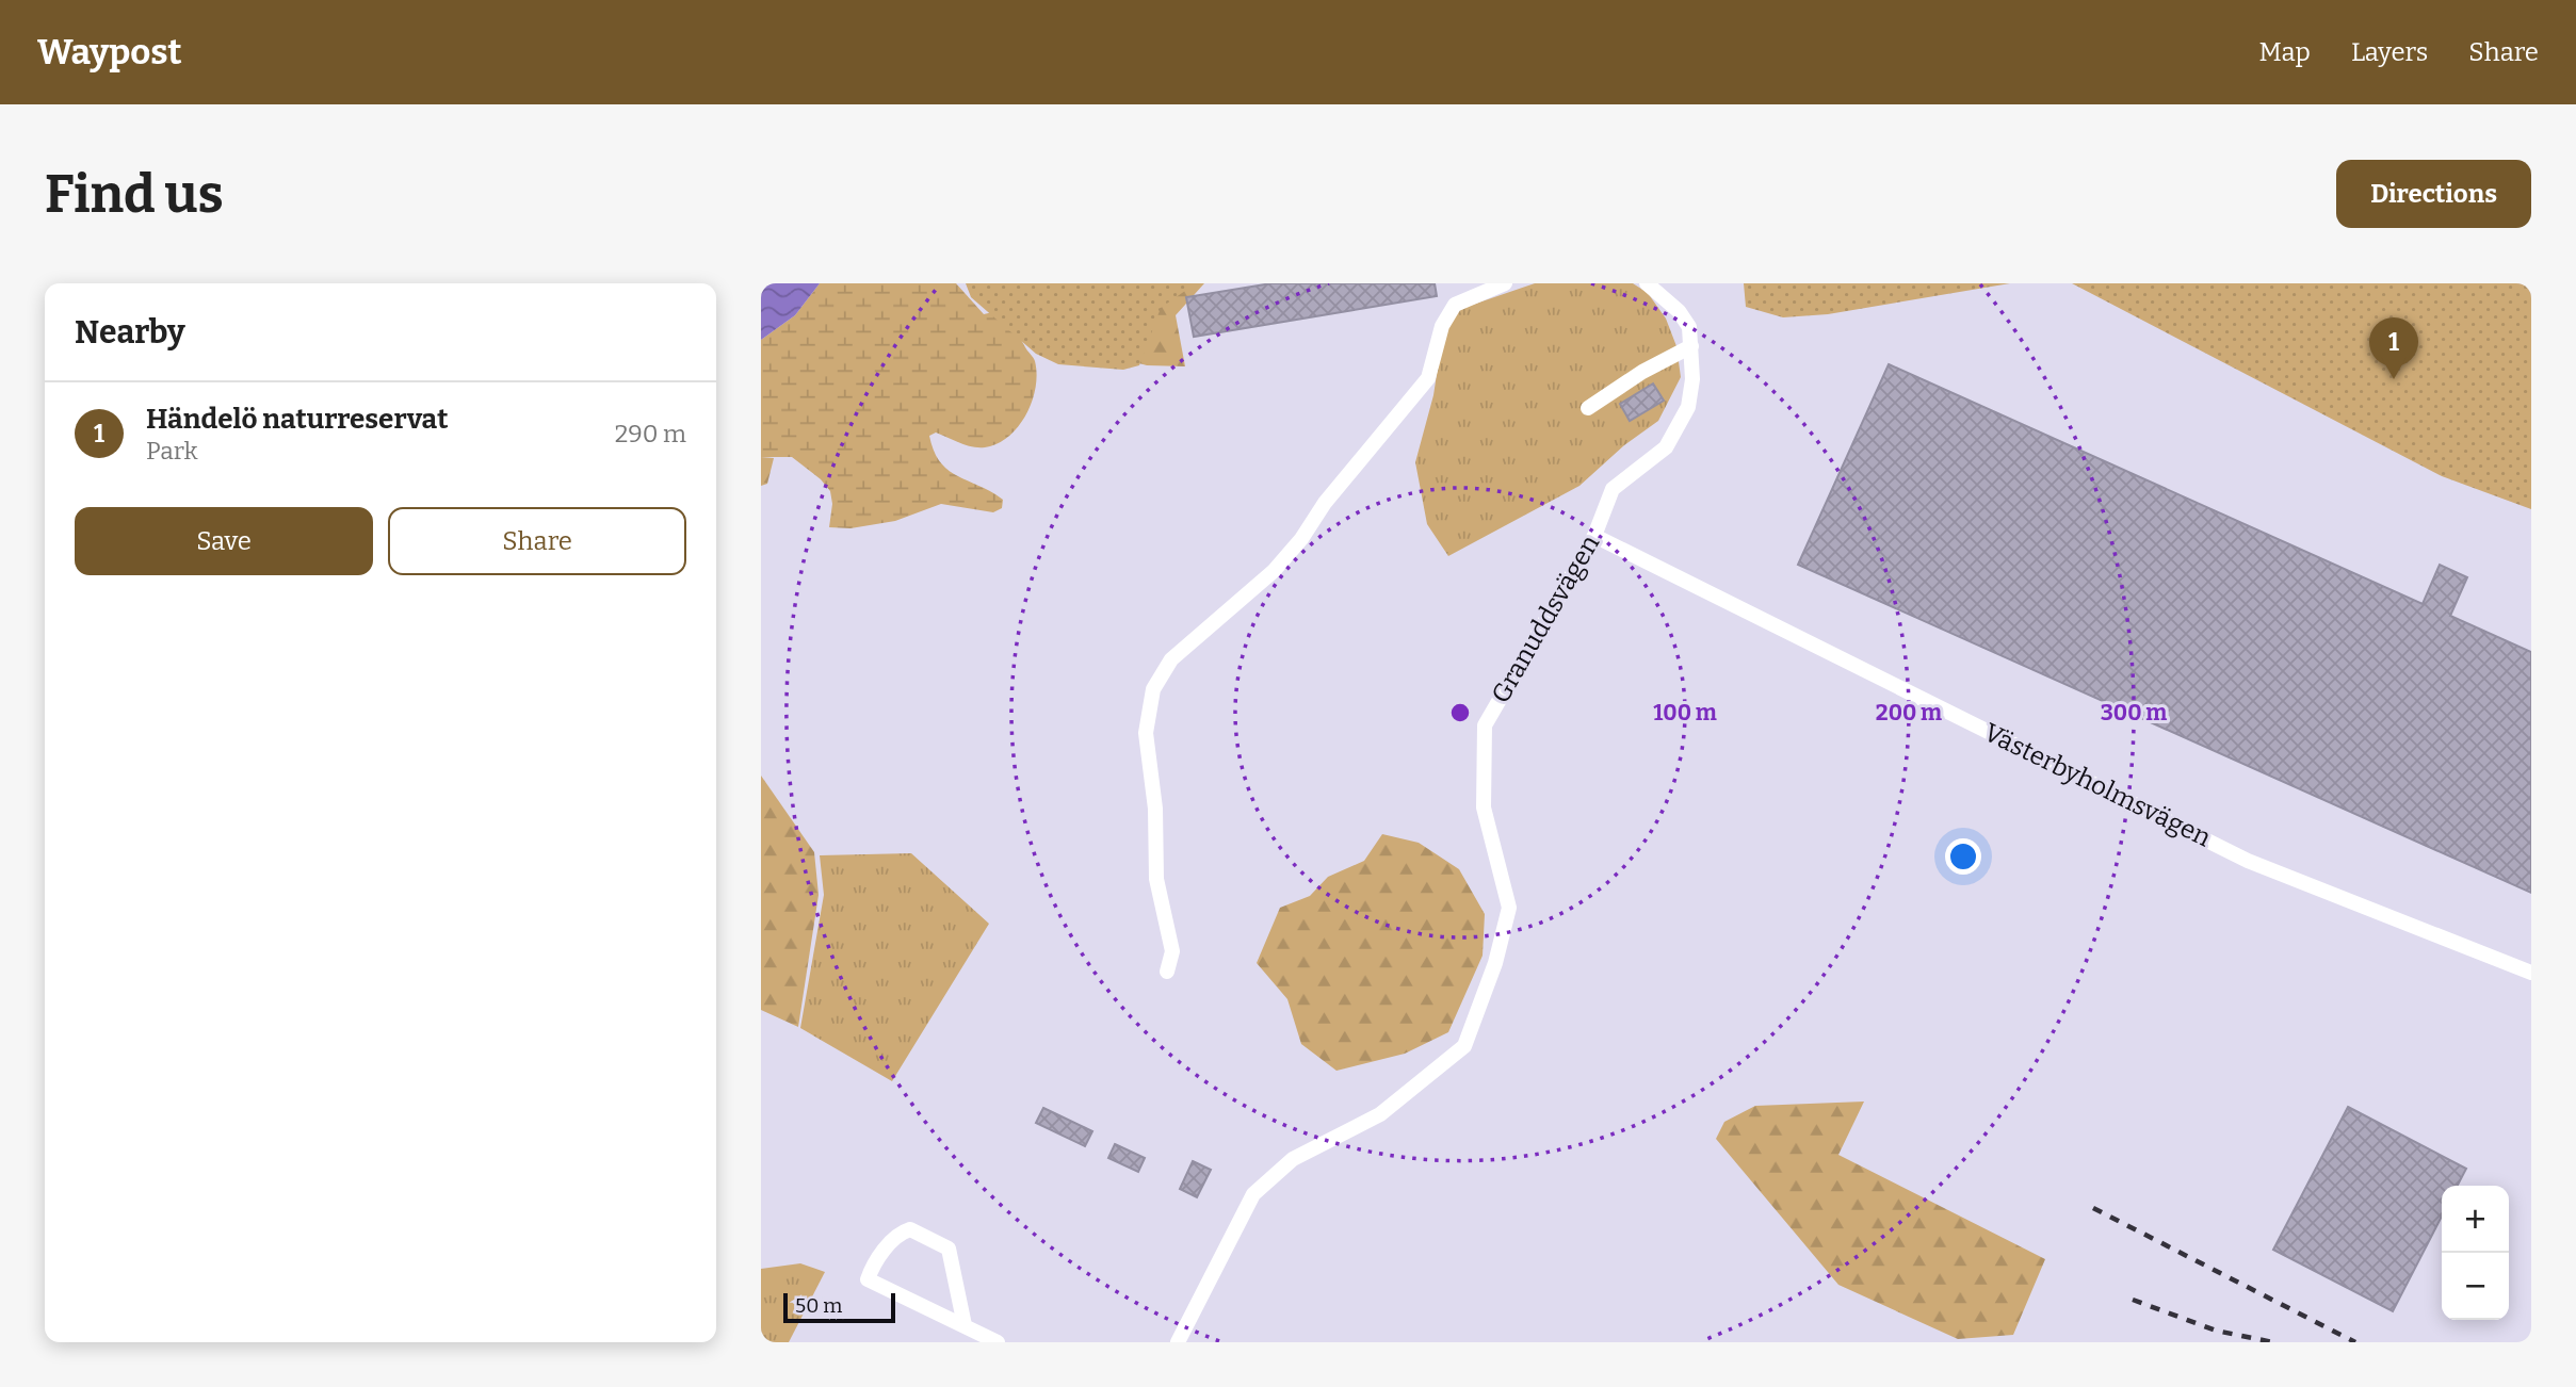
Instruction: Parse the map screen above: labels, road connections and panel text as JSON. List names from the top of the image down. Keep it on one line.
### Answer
{"streets":{"street":["Granuddsvägen","Västerbyholmsvägen"]},"crossings":[["Granuddsvägen","Västerbyholmsvägen"]],"scale_bar":"50 m","page":{"header":"Waypost","nav":["Map","Layers","Share"],"buttons":["Directions",["Save","Share"]],"title":"Find us","heading":"Nearby","pins":"1","list":[{"mark":"1","name":"Händelö naturreservat","note":"Park","value":"290 m"}],"map_buttons":["+","−"],"scale":"50 m"},"rings":["100 m","200 m","300 m"]}
